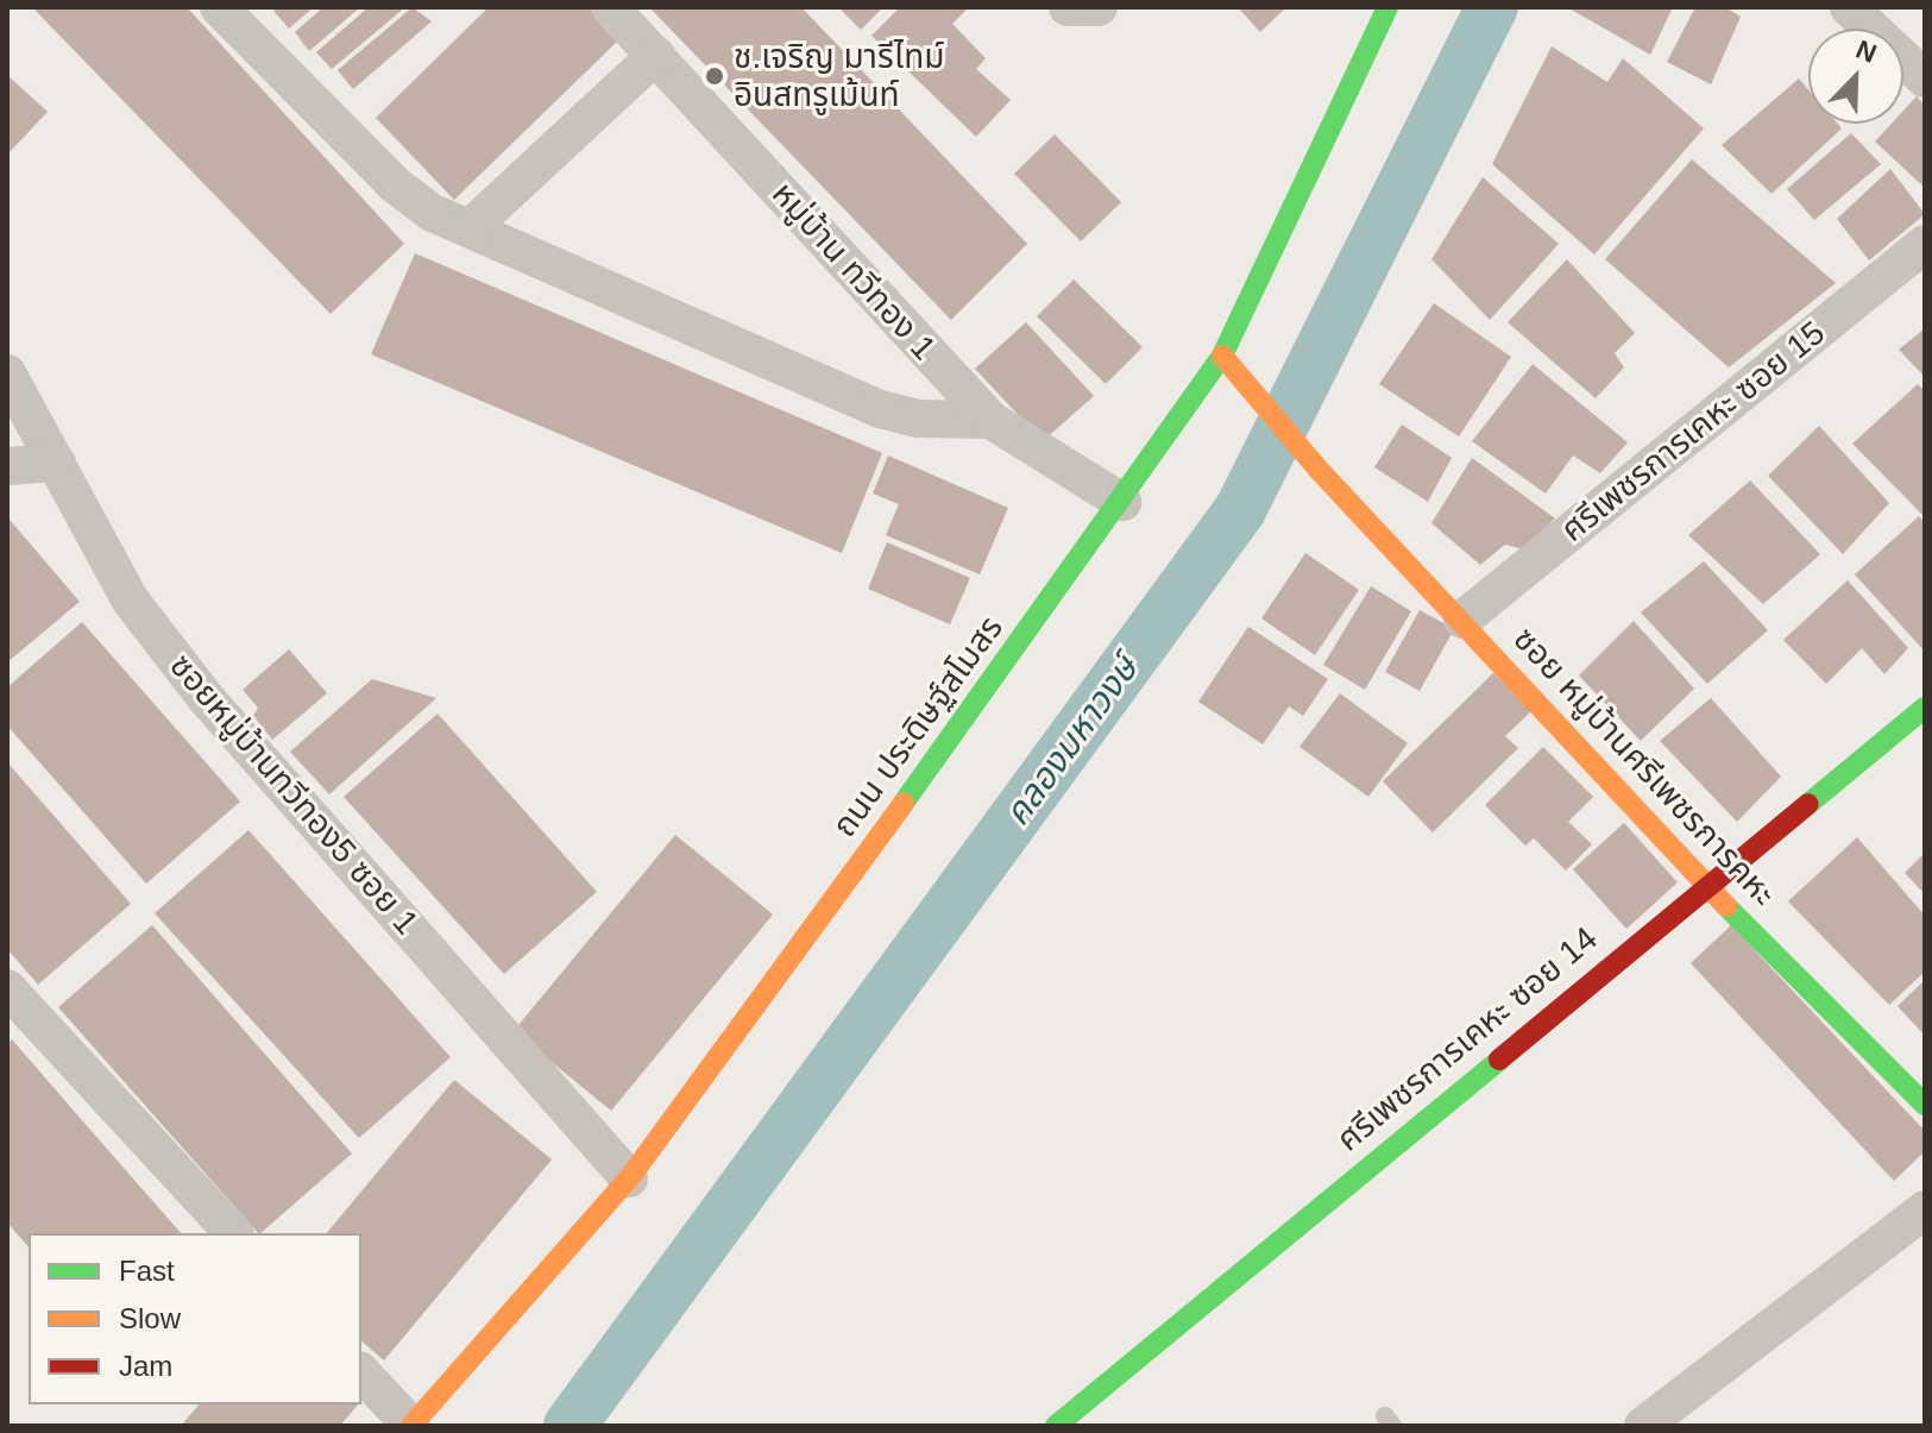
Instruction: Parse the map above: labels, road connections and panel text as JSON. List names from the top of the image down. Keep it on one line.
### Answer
{"streets":{"street":["หมู่บ้าน ทวีทอง 1","ศรีเพชรการเคหะ ซอย 15","ถนน ประดิษฐ์สโมสร","ซอย หมู่บ้านศรีเพชรการคหะ","ซอยหมู่บ้านทวีทอง5 ซอย 1","ศรีเพชรการเคหะ ซอย 14"]},"crossings":[["หมู่บ้าน ทวีทอง 1","ถนน ประดิษฐ์สโมสร"],["ศรีเพชรการเคหะ ซอย 15","ซอย หมู่บ้านศรีเพชรการคหะ"],["ถนน ประดิษฐ์สโมสร","ซอย หมู่บ้านศรีเพชรการคหะ"],["ถนน ประดิษฐ์สโมสร","ซอยหมู่บ้านทวีทอง5 ซอย 1"],["ซอย หมู่บ้านศรีเพชรการคหะ","ศรีเพชรการเคหะ ซอย 14"]],"water":["คลองมหาวงษ์"],"places":["ช.เจริญ มารีไทม์ อินสทรูเม้นท์"],"legend":["Fast","Slow","Jam"],"north":"top right"}
